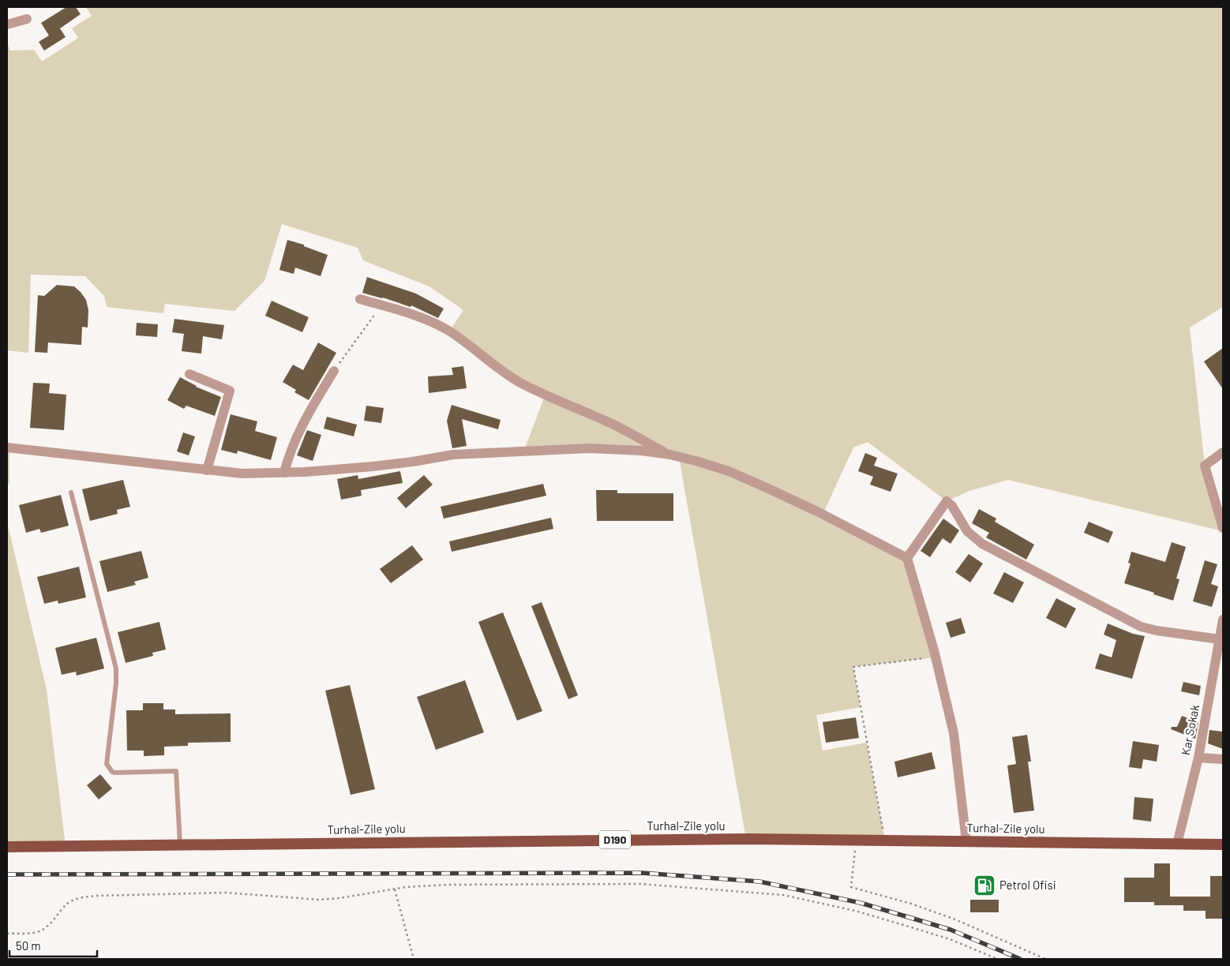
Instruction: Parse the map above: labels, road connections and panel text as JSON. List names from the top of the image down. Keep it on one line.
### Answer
{"streets":{"main road":["Turhal-Zile yolu","D190"],"street":["Kar Sokak"]},"crossings":[["Kar Sokak","Turhal-Zile yolu"]],"places":{"fuel station":["Petrol Ofisi"]},"scale_bar":"50 m"}
